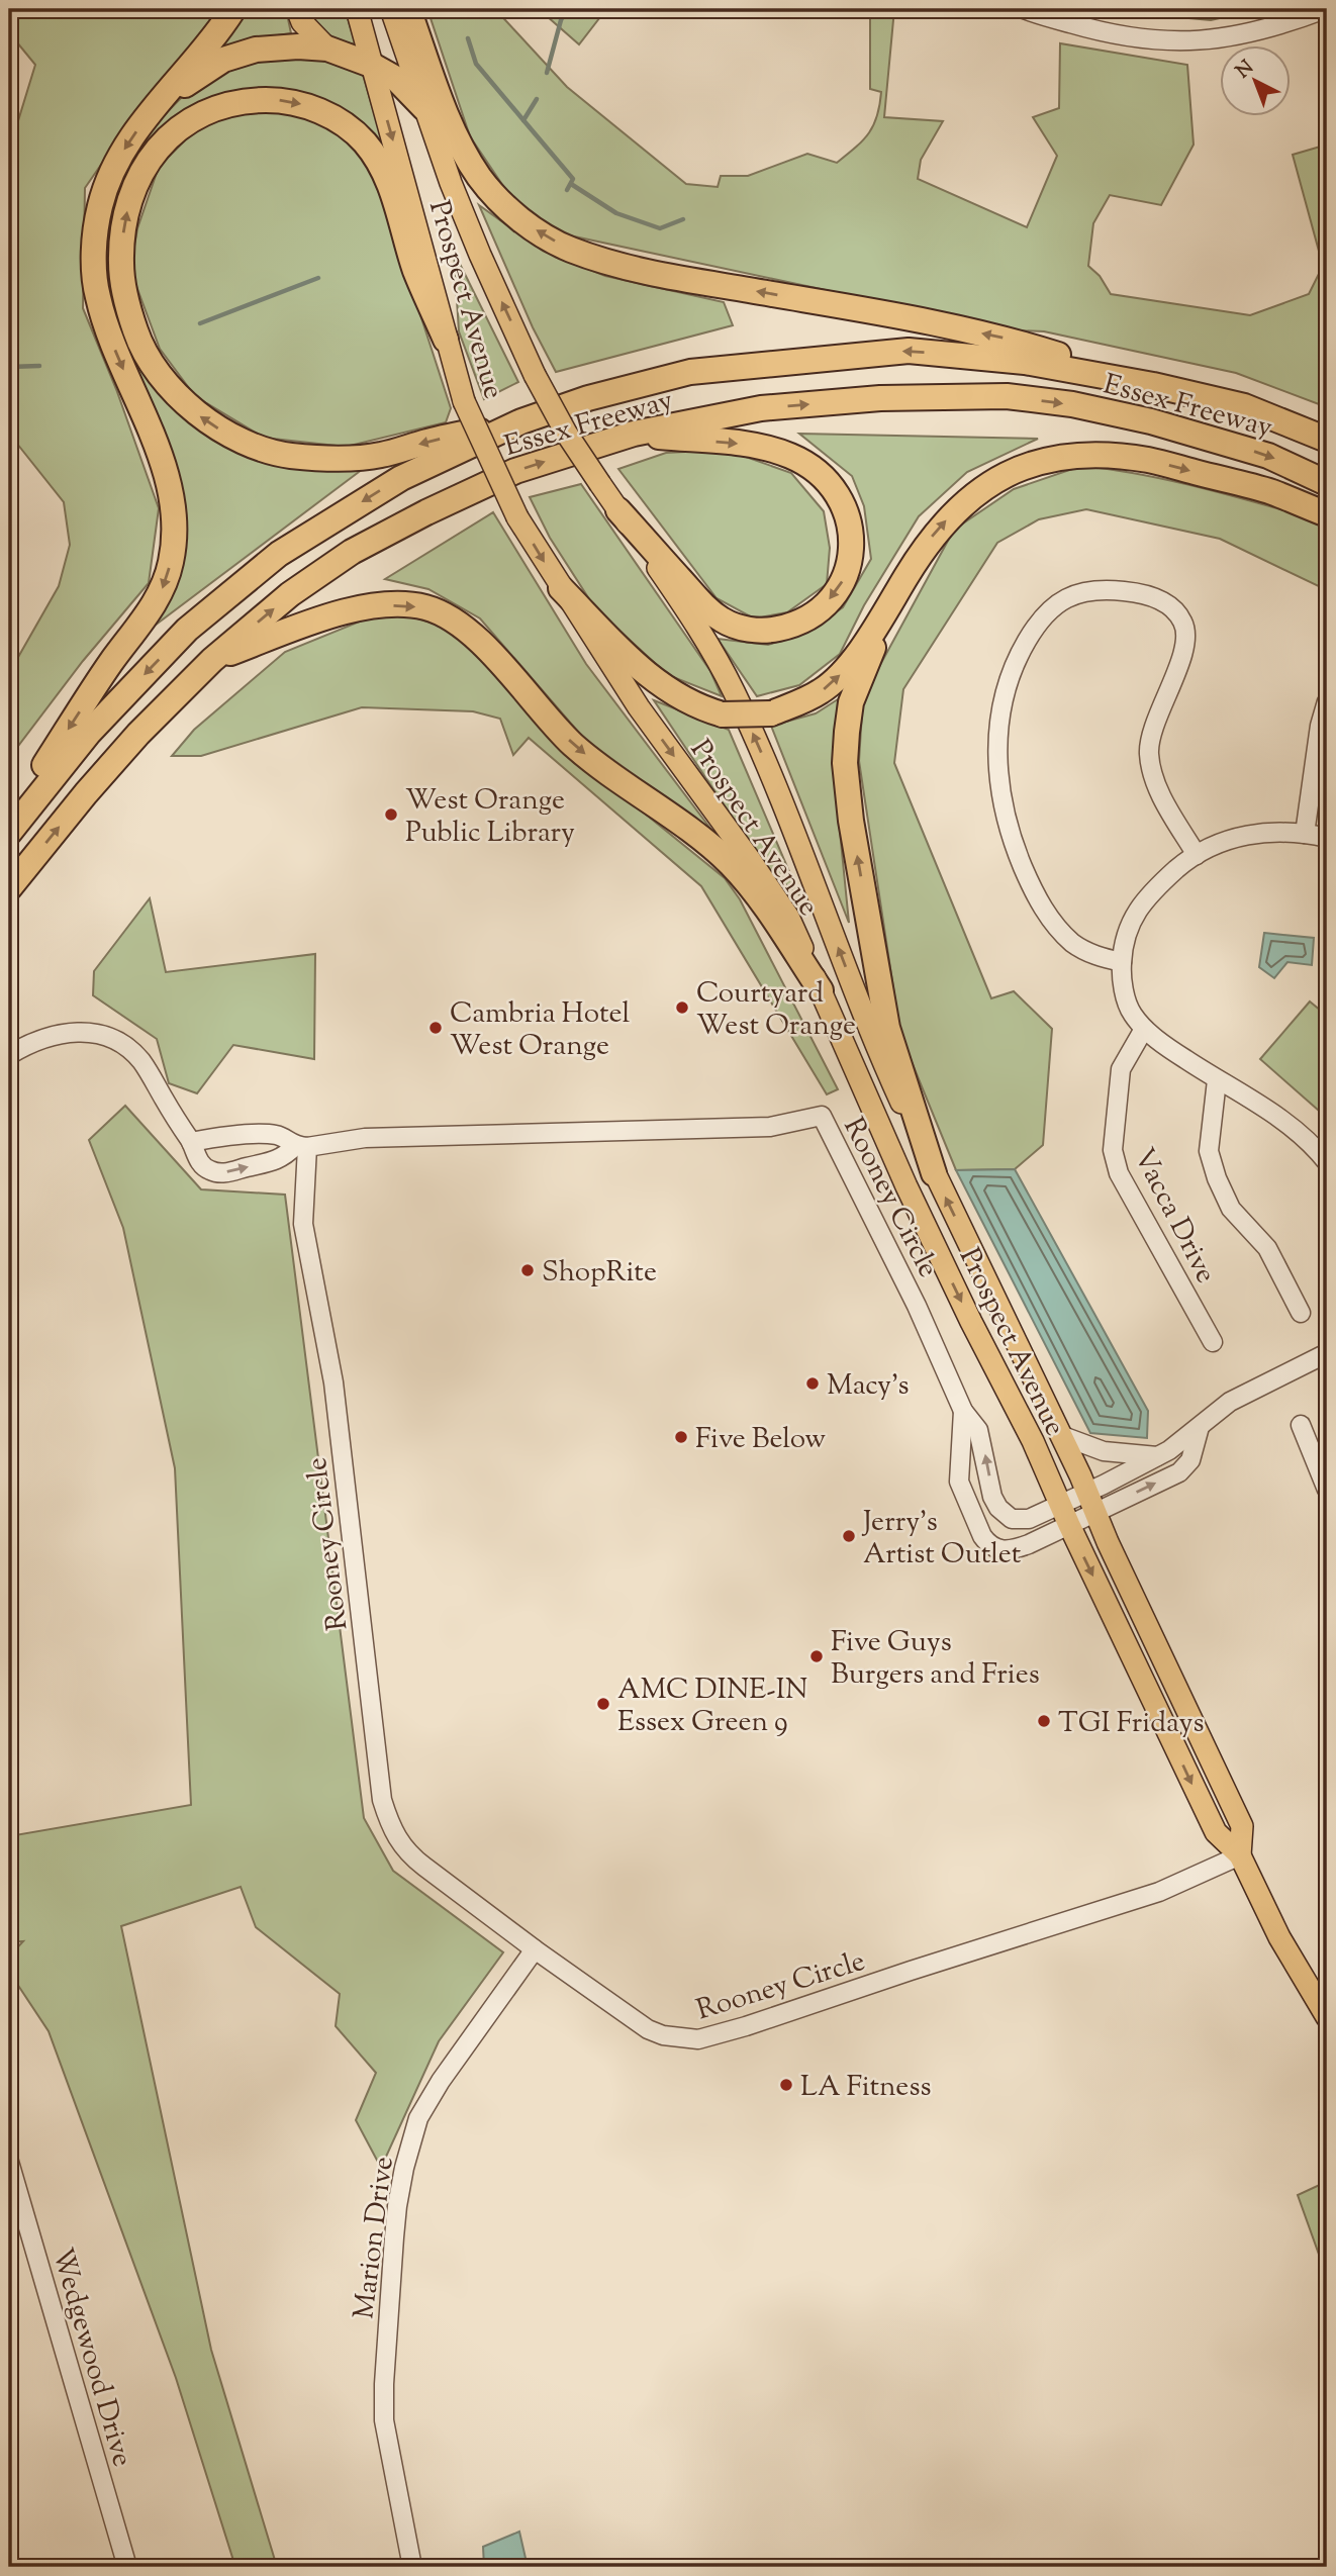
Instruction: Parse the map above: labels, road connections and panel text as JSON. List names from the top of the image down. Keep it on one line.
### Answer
{"streets":{"highway":["Essex Freeway"],"main road":["Prospect Avenue"],"street":["Rooney Circle","Vacca Drive","Marion Drive","Wedgewood Drive"]},"crossings":[["Prospect Avenue","Rooney Circle"],["Rooney Circle","Marion Drive"]],"places":["West Orange Public Library","Courtyard West Orange","Cambria Hotel West Orange","ShopRite","Macy's","Five Below","Jerry's Artist Outlet","Five Guys Burgers and Fries","AMC DINE-IN Essex Green 9","TGI Fridays","LA Fitness"],"north":"top left"}
